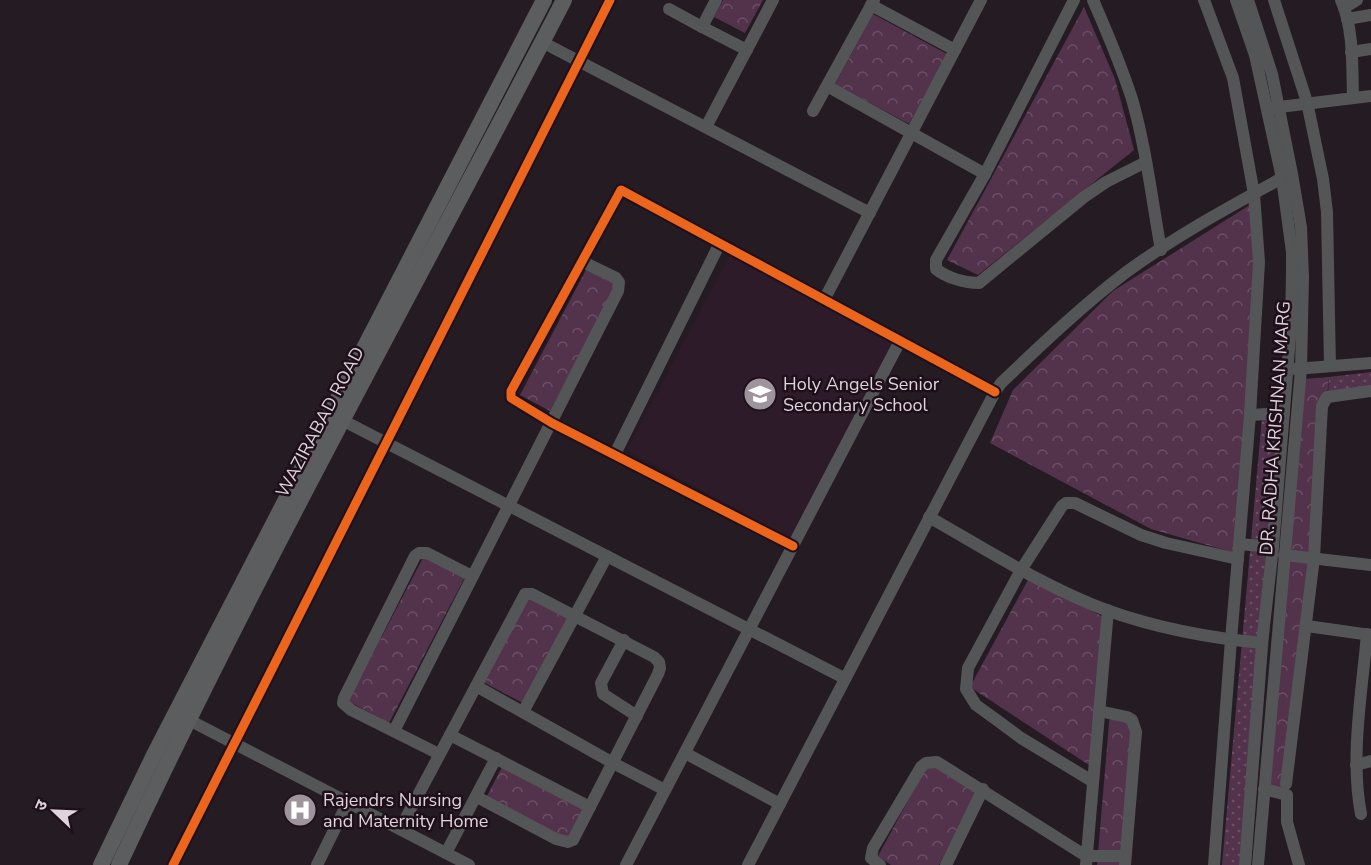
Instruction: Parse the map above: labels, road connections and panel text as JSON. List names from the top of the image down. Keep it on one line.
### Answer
{"streets":{"highway":["WAZIRABAD ROAD"],"street":["DR. RADHA KRISHNAN MARG"]},"places":{"school or university":["Holy Angels Senior Secondary School"],"hospital":["Rajendrs Nursing and Maternity Home"]},"north":"top left"}
